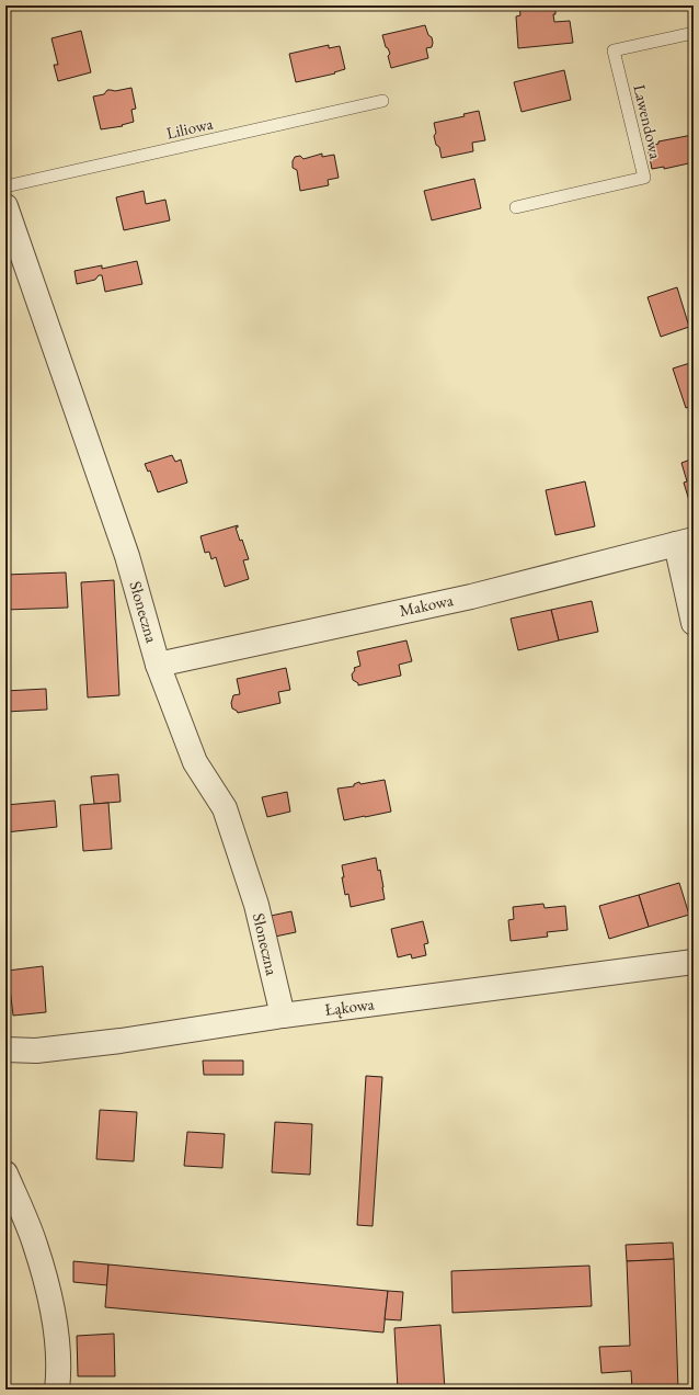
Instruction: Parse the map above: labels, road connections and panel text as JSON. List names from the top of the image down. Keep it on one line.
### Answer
{"streets":{"street":["Makowa","Słoneczna","Łąkowa"],"lane":["Lawendowa","Liliowa"]},"crossings":[["Makowa","Słoneczna"],["Słoneczna","Łąkowa"]]}
